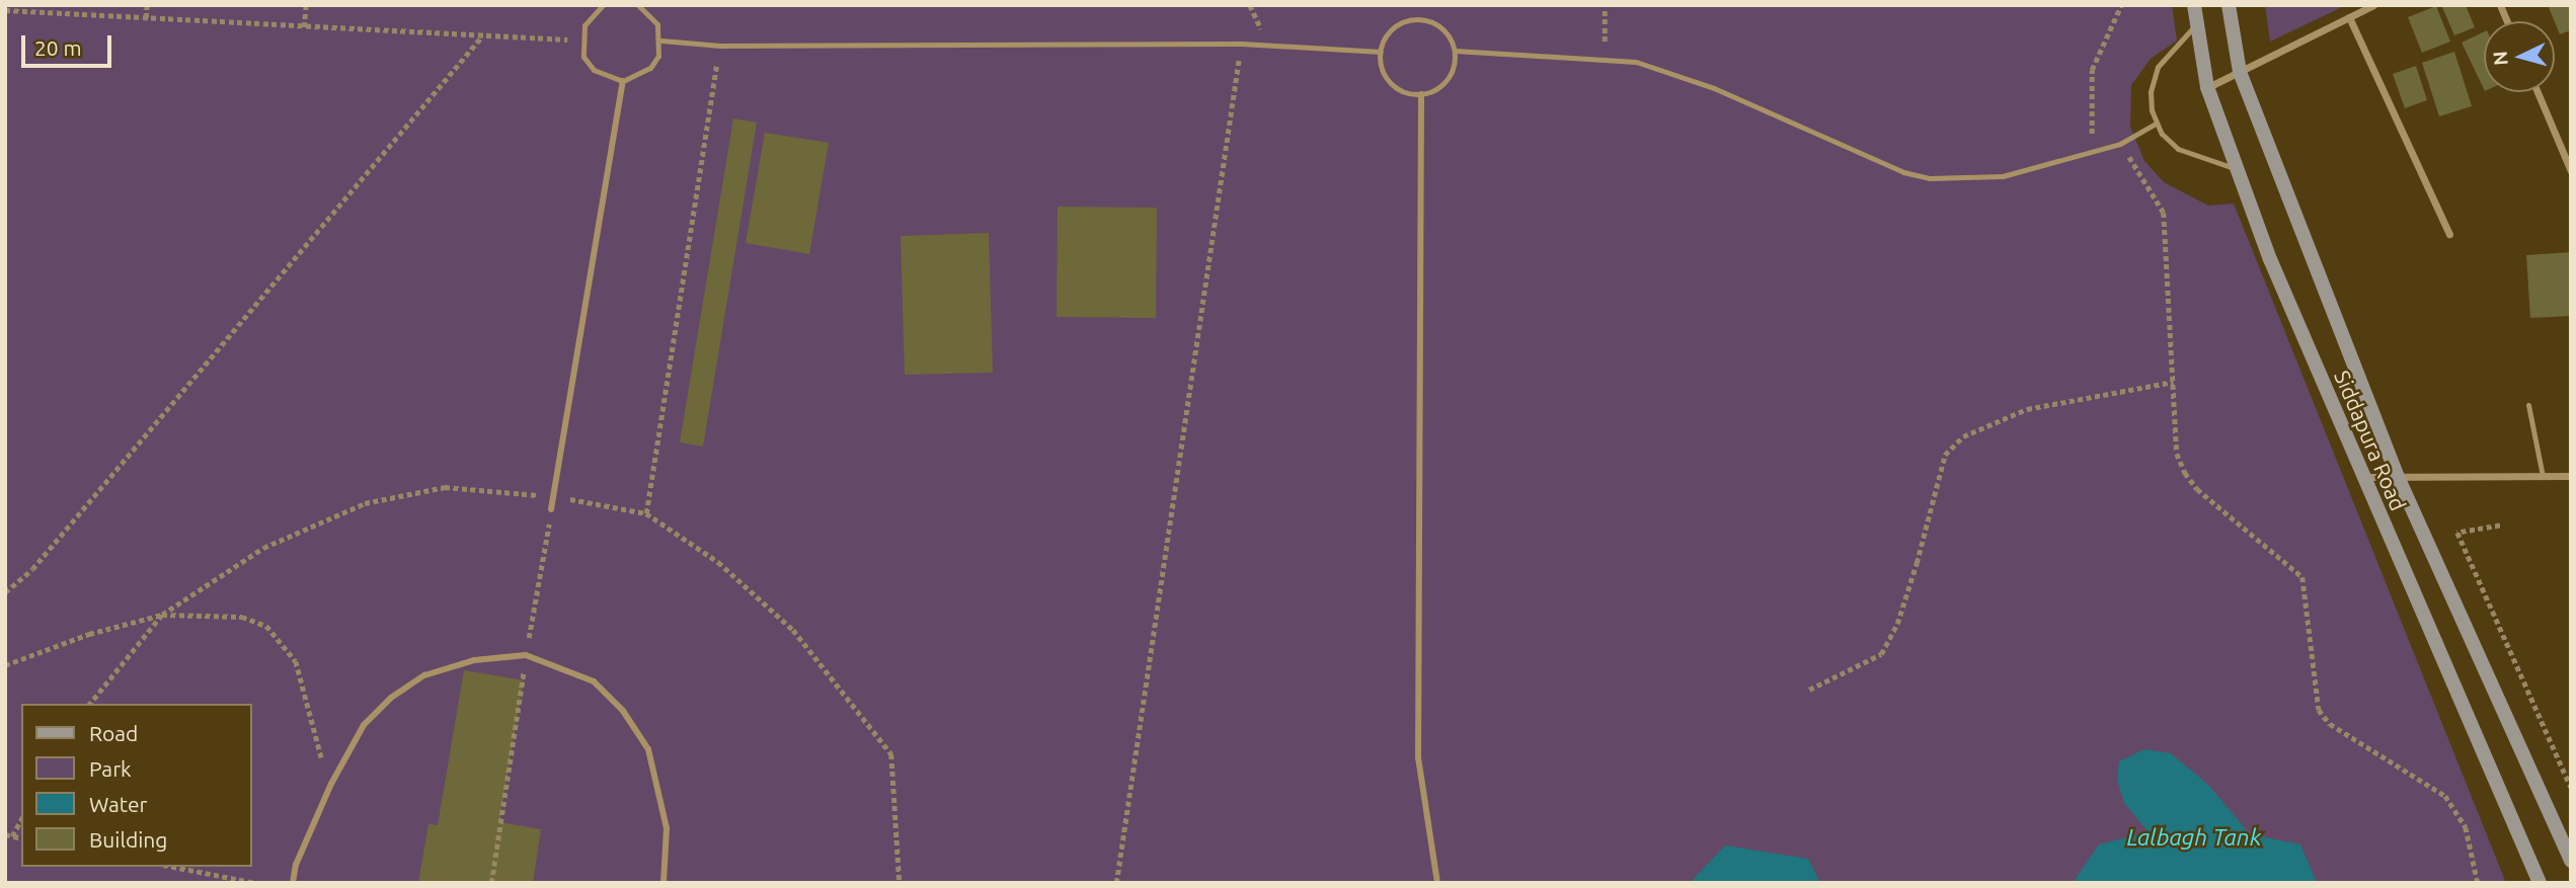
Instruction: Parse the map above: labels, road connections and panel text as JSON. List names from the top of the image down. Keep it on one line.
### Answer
{"streets":{"main road":["Siddapura Road"]},"water":["Lalbagh Tank"],"legend":["Road","Park","Water","Building"],"scale_bar":"20 m","north":"left"}
